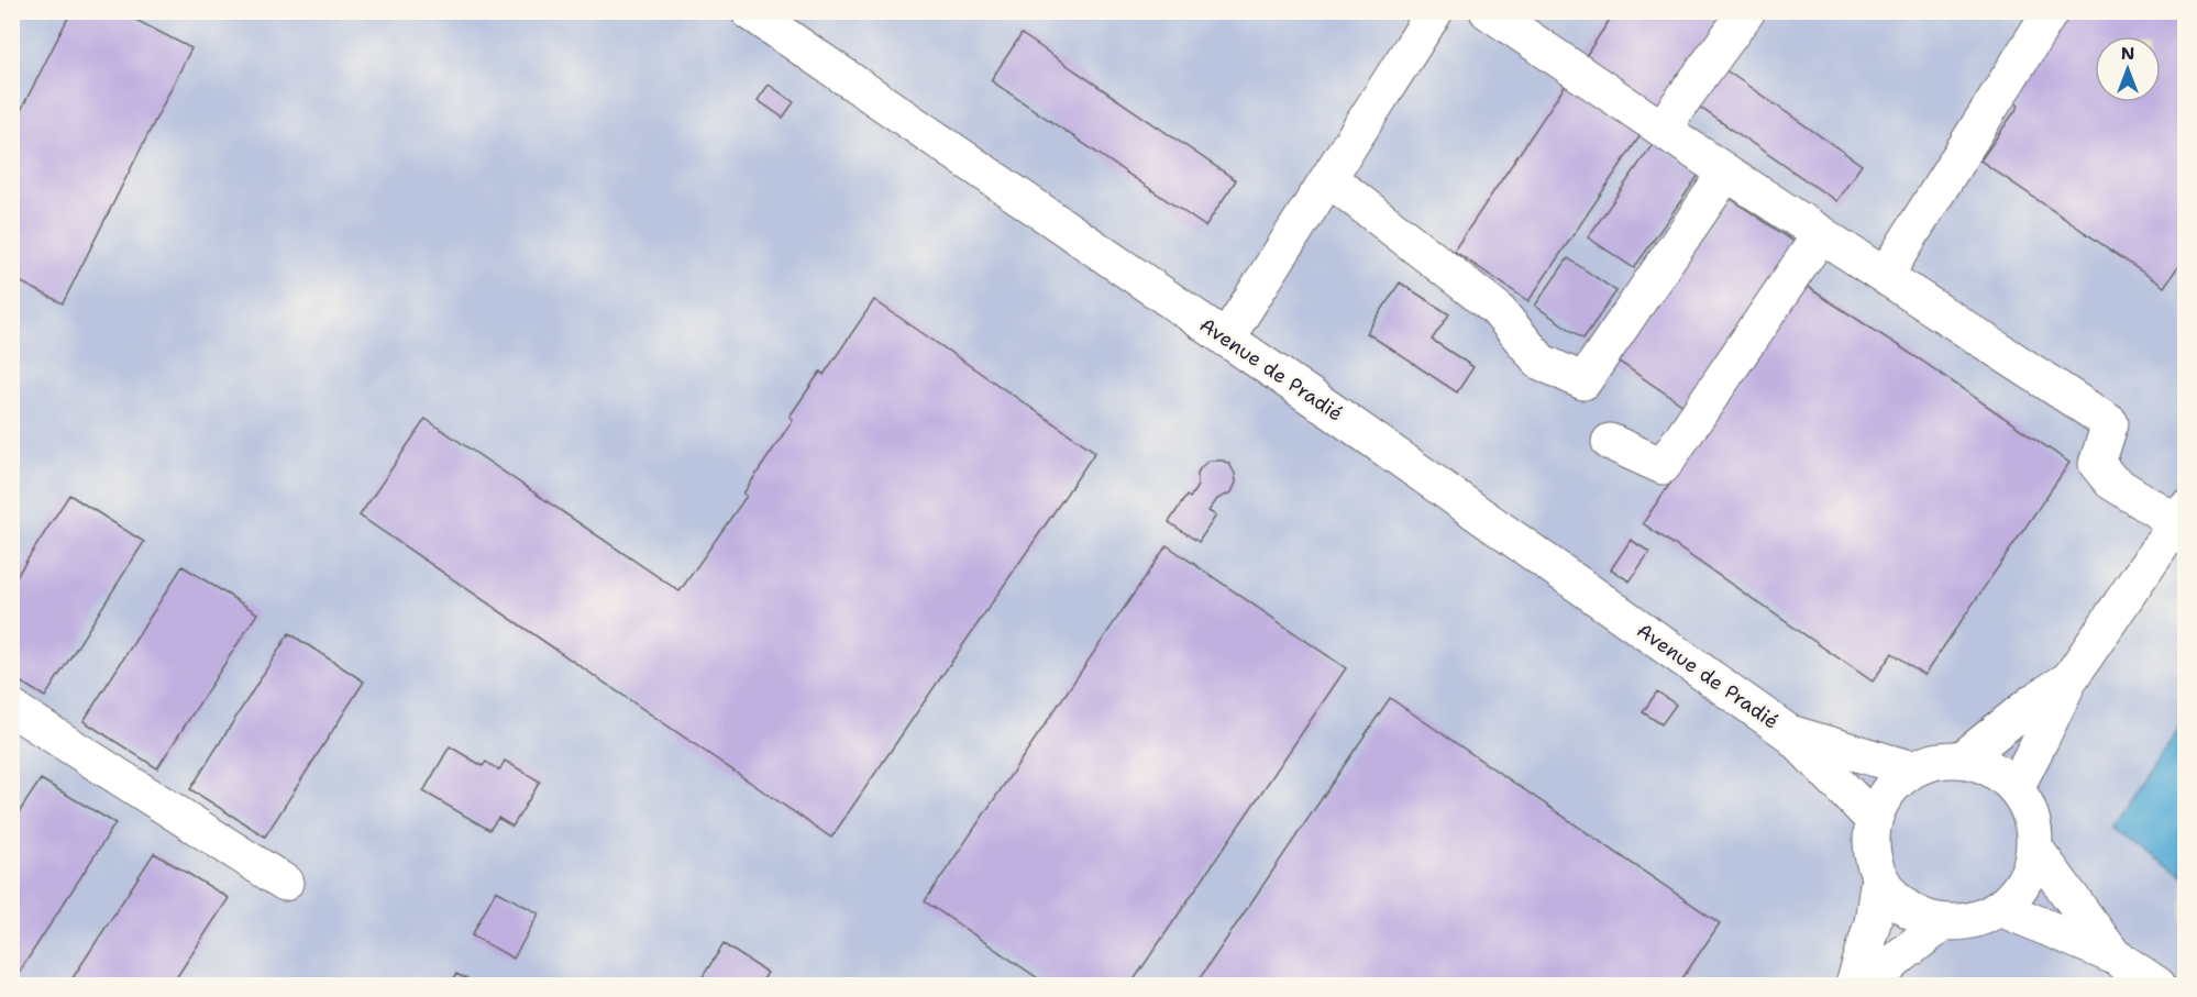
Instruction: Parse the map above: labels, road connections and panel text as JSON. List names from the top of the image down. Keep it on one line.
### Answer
{"streets":{"street":["Avenue de Pradié"]},"north":"top"}
